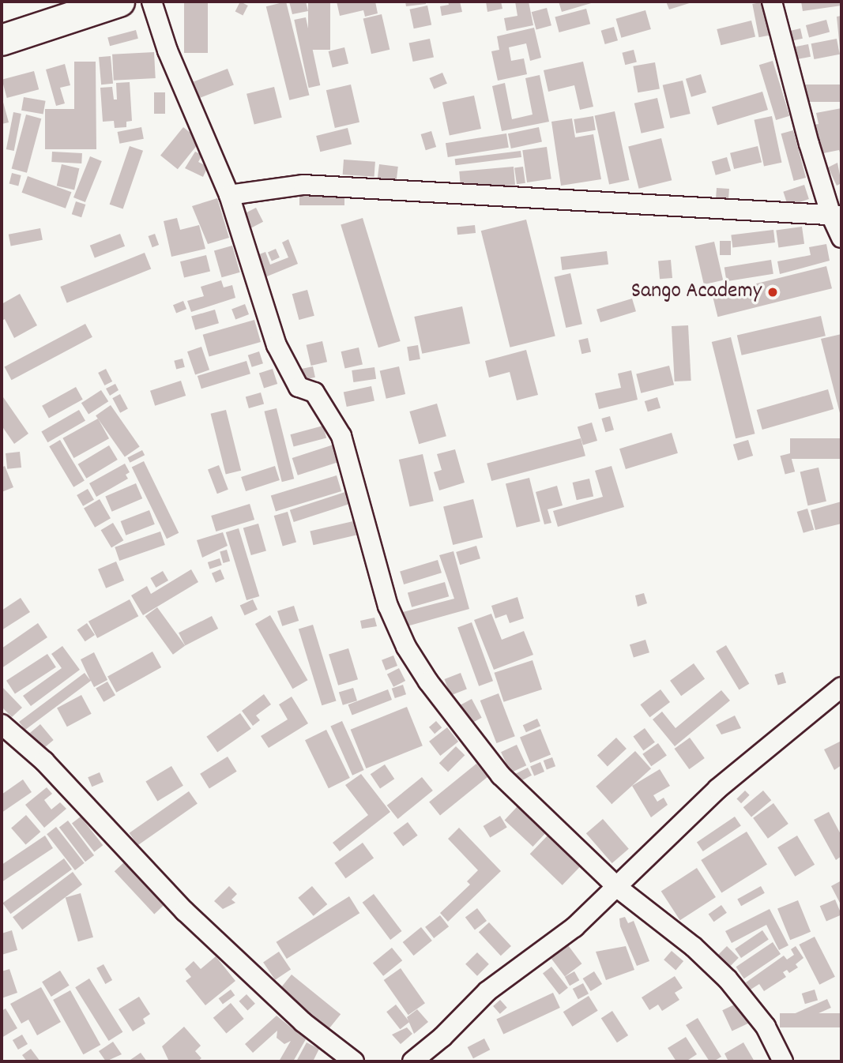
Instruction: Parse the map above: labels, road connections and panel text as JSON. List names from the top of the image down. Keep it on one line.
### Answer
{"places":["Sango Academy"]}
